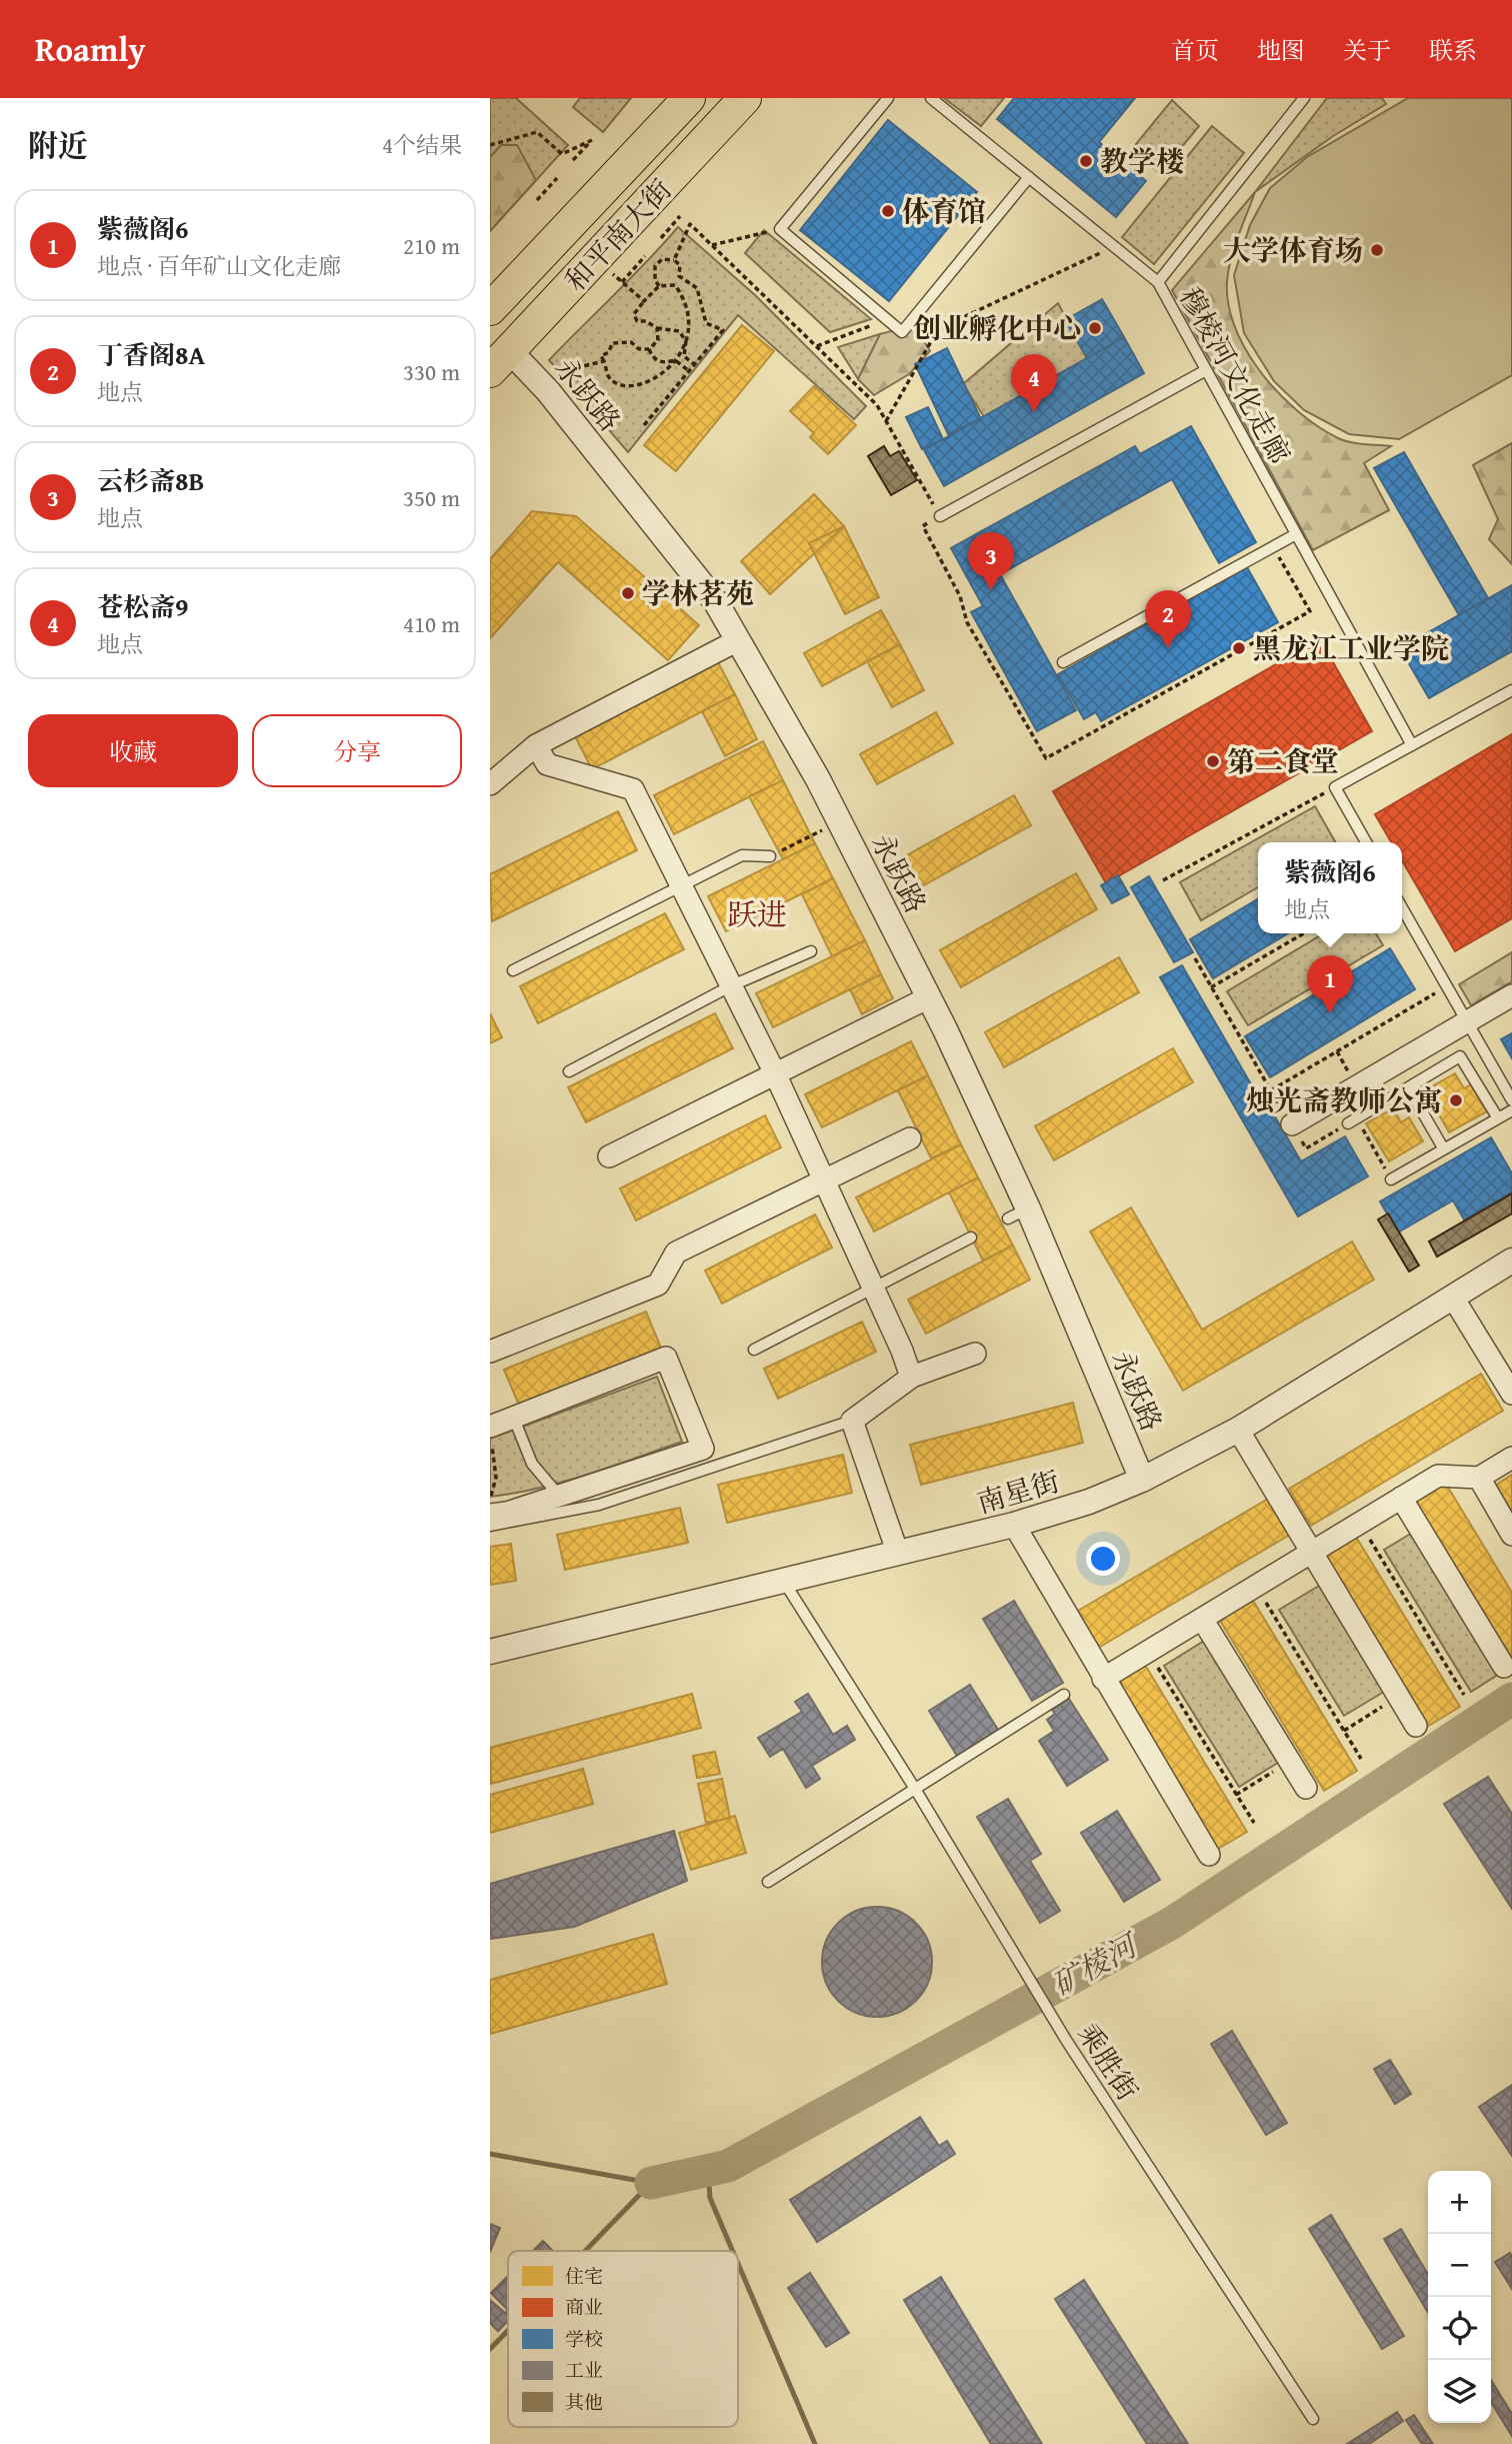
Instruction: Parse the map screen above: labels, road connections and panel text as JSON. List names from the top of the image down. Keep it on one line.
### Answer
{"streets":{"main road":["和平南大街"],"street":["永跃路","南星街"],"lane":["穆棱河文化走廊","乘胜街"]},"crossings":[["和平南大街","永跃路"],["永跃路","南星街"],["南星街","乘胜街"]],"districts":["跃进"],"water":["矿棱河"],"places":["教学楼","体育馆","大学体育场","创业孵化中心","学林茗苑","黑龙江工业学院","第二食堂","烛光斋教师公寓"],"legend":["住宅","商业","学校","工业","其他"],"page":{"header":"Roamly","nav":["首页","地图","关于","联系"],"heading":["附近","4个结果"],"list":[{"mark":"1","name":"紫薇阁6","note":"地点 · 百年矿山文化走廊","value":"210 m"},{"mark":"2","name":"丁香阁8A","note":"地点","value":"330 m"},{"mark":"3","name":"云杉斋8B","note":"地点","value":"350 m"},{"mark":"4","name":"苍松斋9","note":"地点","value":"410 m"}],"pins":["4","3","2","1"],"buttons":["收藏","分享"],"popup":["紫薇阁6","地点"],"map_buttons":["+","−"]}}
